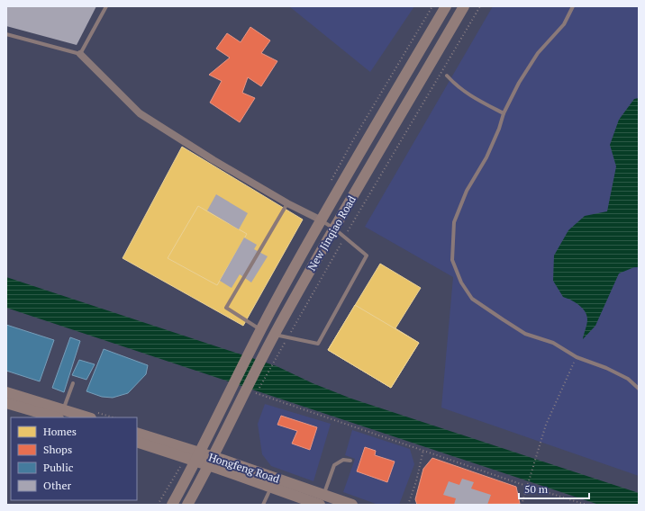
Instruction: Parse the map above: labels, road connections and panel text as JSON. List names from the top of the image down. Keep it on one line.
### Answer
{"streets":{"street":["New Jinqiao Road","Hongfeng Road"]},"crossings":[["New Jinqiao Road","Hongfeng Road"]],"legend":["Homes","Shops","Public","Other"],"scale_bar":"50 m"}
